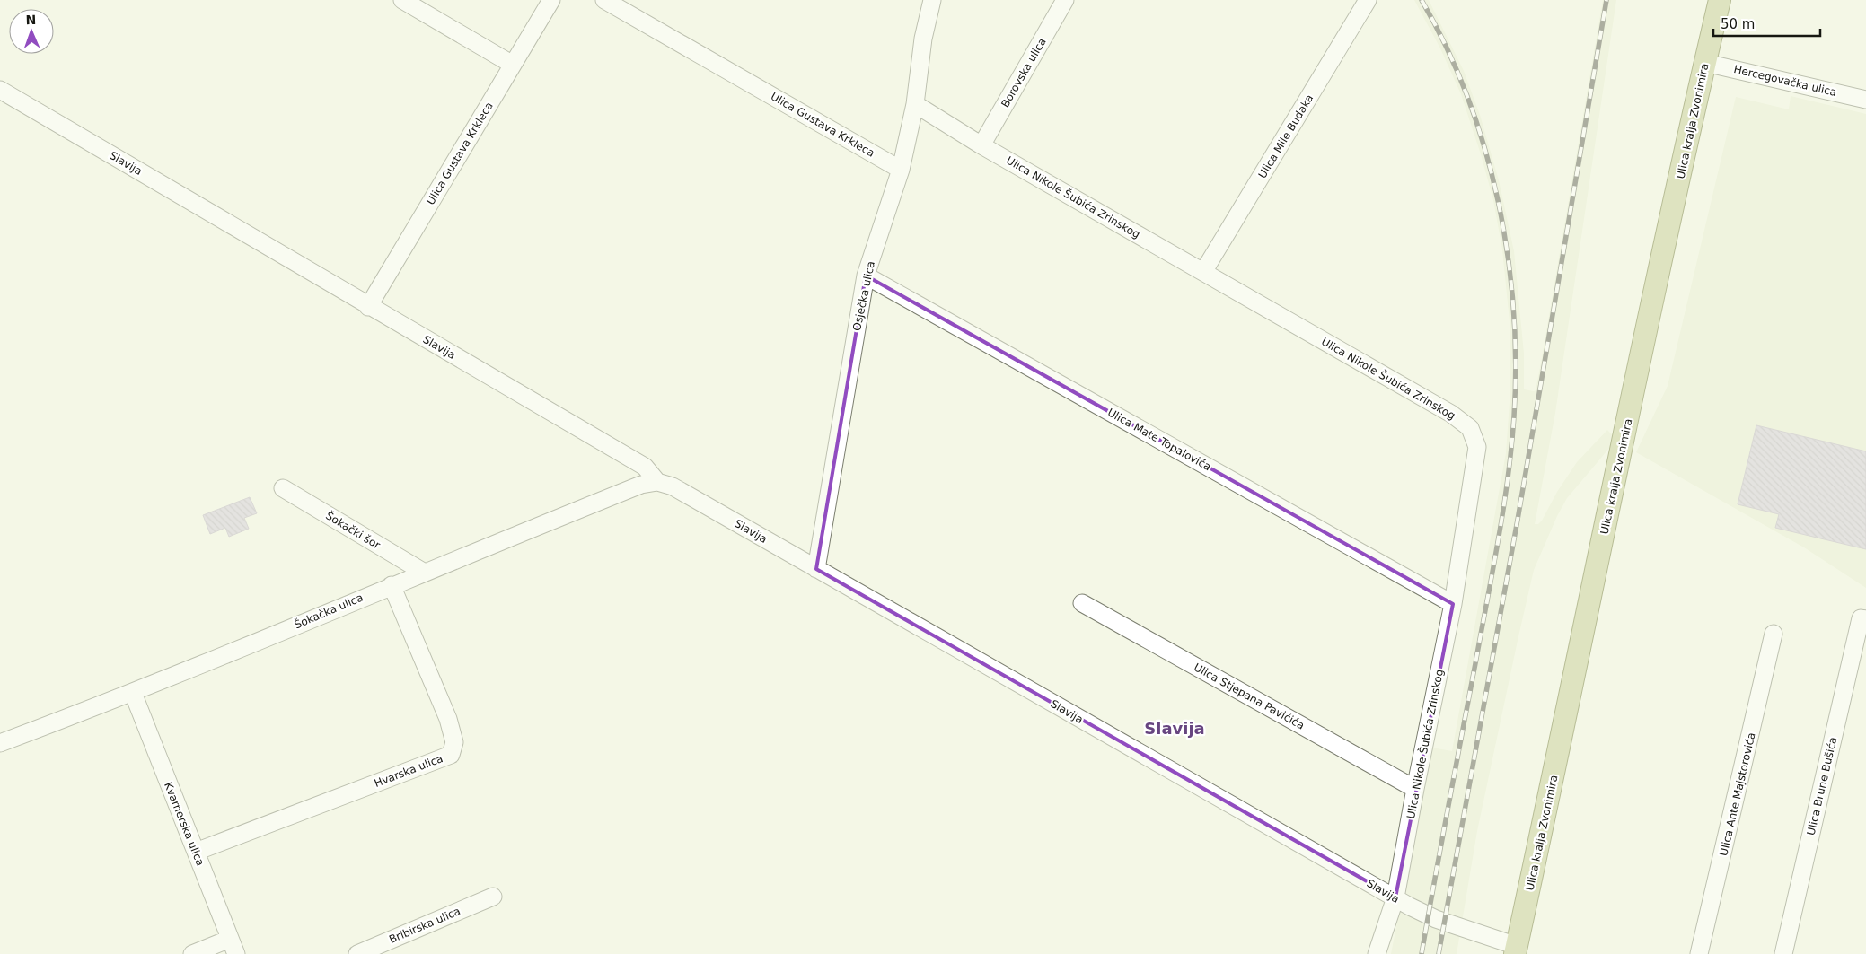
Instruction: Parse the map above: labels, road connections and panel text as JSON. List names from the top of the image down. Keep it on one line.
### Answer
{"streets":{"main road":["Ulica kralja Zvonimira"],"street":["Borovska ulica","Hercegovačka ulica","Ulica Gustava Krkleca","Ulica Mile Budaka","Slavija","Ulica Nikole Šubića Zrinskog","Osječka ulica","Ulica Mate Topalovića","Šokački šor","Šokačka ulica","Ulica Stjepana Pavičića","Hvarska ulica","Ulica Brune Bušića","Ulica Ante Majstorovića","Kvarnerska ulica","Bribirska ulica"]},"crossings":[["Borovska ulica","Ulica Nikole Šubića Zrinskog"],["Hercegovačka ulica","Ulica kralja Zvonimira"],["Ulica kralja Zvonimira","Slavija"],["Ulica Gustava Krkleca","Slavija"],["Ulica Gustava Krkleca","Osječka ulica"],["Ulica Mile Budaka","Ulica Nikole Šubića Zrinskog"],["Slavija","Ulica Nikole Šubića Zrinskog"],["Slavija","Osječka ulica"],["Slavija","Šokačka ulica"],["Ulica Nikole Šubića Zrinskog","Osječka ulica"],["Ulica Nikole Šubića Zrinskog","Ulica Mate Topalovića"],["Ulica Nikole Šubića Zrinskog","Ulica Stjepana Pavičića"],["Osječka ulica","Ulica Mate Topalovića"],["Šokački šor","Šokačka ulica"],["Šokačka ulica","Hvarska ulica"],["Šokačka ulica","Kvarnerska ulica"],["Hvarska ulica","Kvarnerska ulica"]],"districts":["Slavija"],"scale_bar":"50 m","north":"top"}
